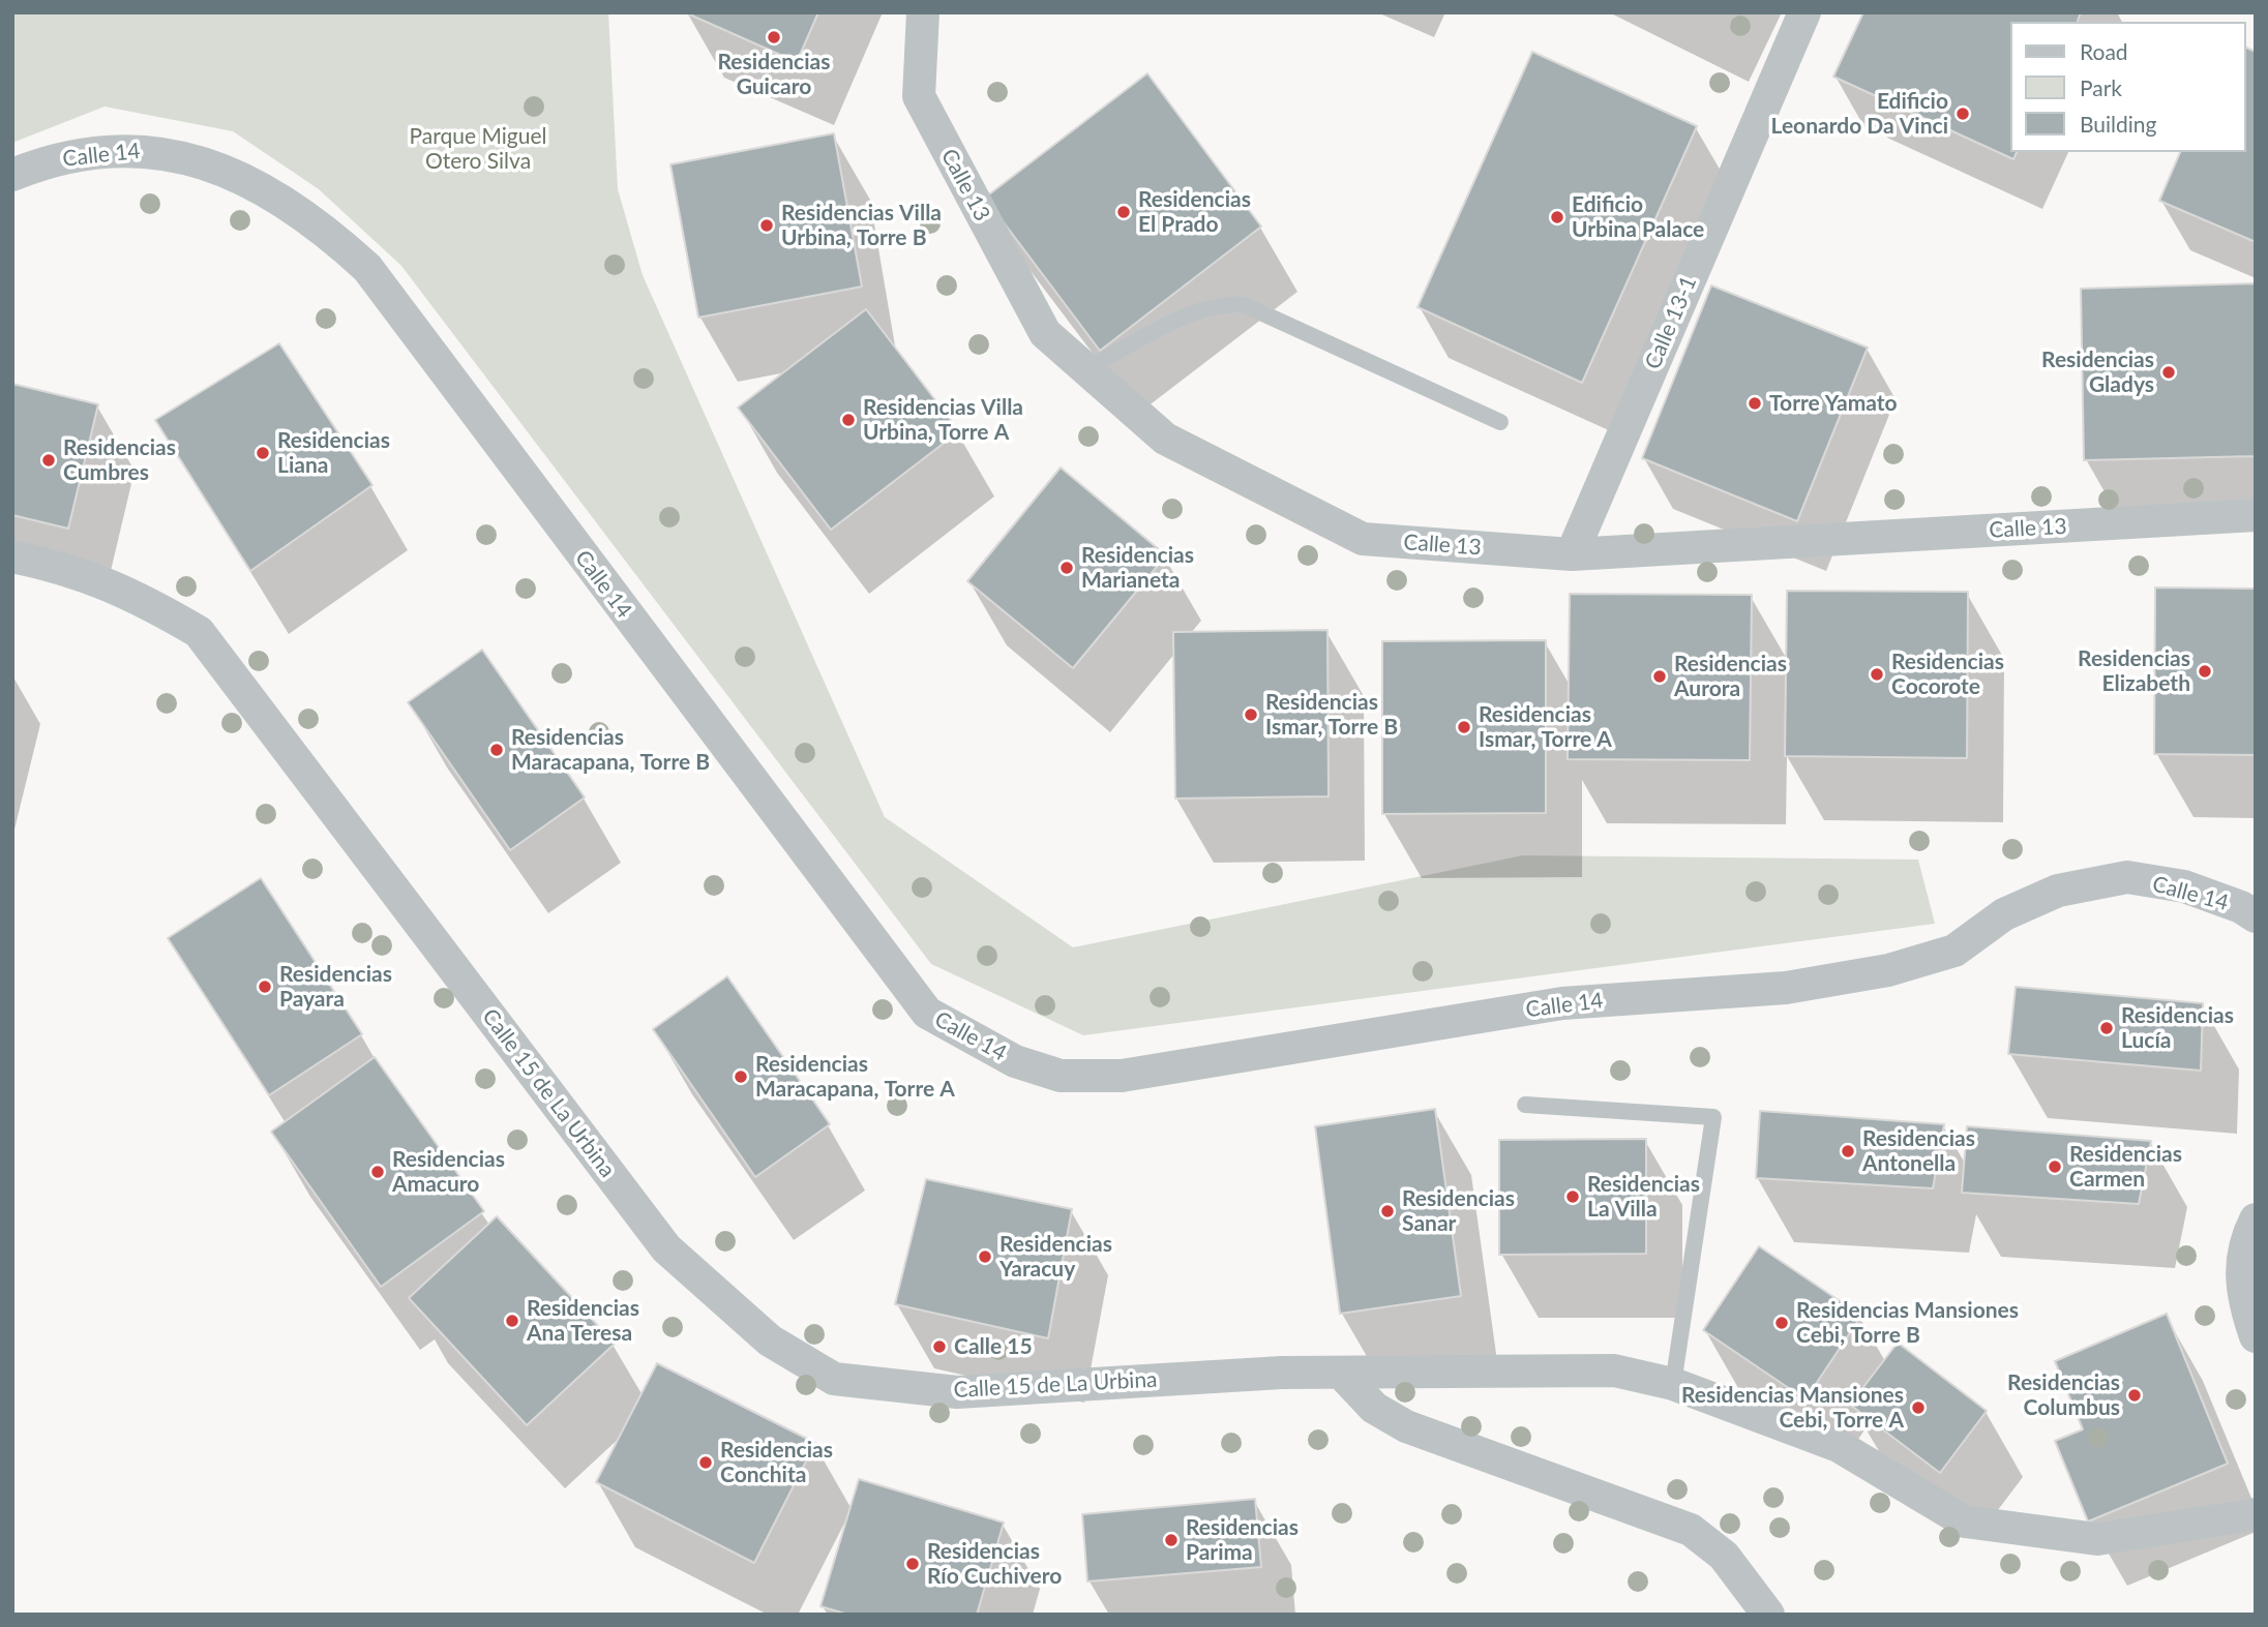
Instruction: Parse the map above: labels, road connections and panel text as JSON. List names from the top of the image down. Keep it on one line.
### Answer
{"streets":{"street":["Calle 14","Calle 13","Calle 13-1","Calle 15 de La Urbina"]},"crossings":[["Calle 13","Calle 13-1"]],"parks":["Parque Miguel Otero Silva"],"places":["Residencias Guicaro","Edificio Leonardo Da Vinci","Residencias El Prado","Edificio Urbina Palace","Residencias Villa Urbina, Torre B","Residencias Gladys","Torre Yamato","Residencias Villa Urbina, Torre A","Residencias Liana","Residencias Cumbres","Residencias Marianeta","Residencias Elizabeth","Residencias Cocorote","Residencias Aurora","Residencias Ismar, Torre B","Residencias Ismar, Torre A","Residencias Maracapana, Torre B","Residencias Payara","Residencias Lucía","Residencias Maracapana, Torre A","Residencias Antonella","Residencias Carmen","Residencias Amacuro","Residencias La Villa","Residencias Sanar","Residencias Yaracuy","Residencias Ana Teresa","Residencias Mansiones Cebi, Torre B","Calle 15","Residencias Columbus","Residencias Mansiones Cebi, Torre A","Residencias Conchita","Residencias Parima","Residencias Río Cuchivero"],"legend":["Road","Park","Building"]}
